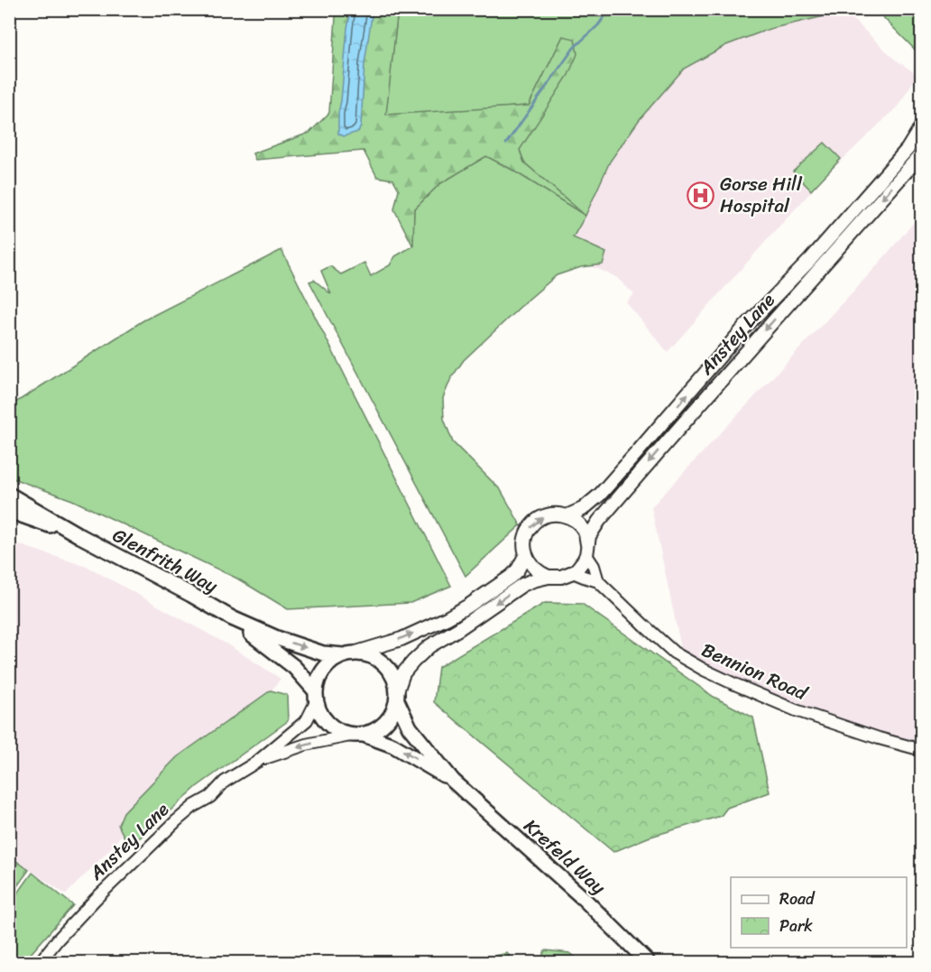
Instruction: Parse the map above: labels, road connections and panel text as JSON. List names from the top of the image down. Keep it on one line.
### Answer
{"streets":{"highway":["Glenfrith Way","Krefeld Way"],"main road":["Anstey Lane","Bennion Road"]},"crossings":[["Anstey Lane","Glenfrith Way"],["Anstey Lane","Bennion Road"],["Anstey Lane","Krefeld Way"],["Glenfrith Way","Krefeld Way"]],"places":{"hospital":["Gorse Hill Hospital"]},"legend":["Road","Park"]}
